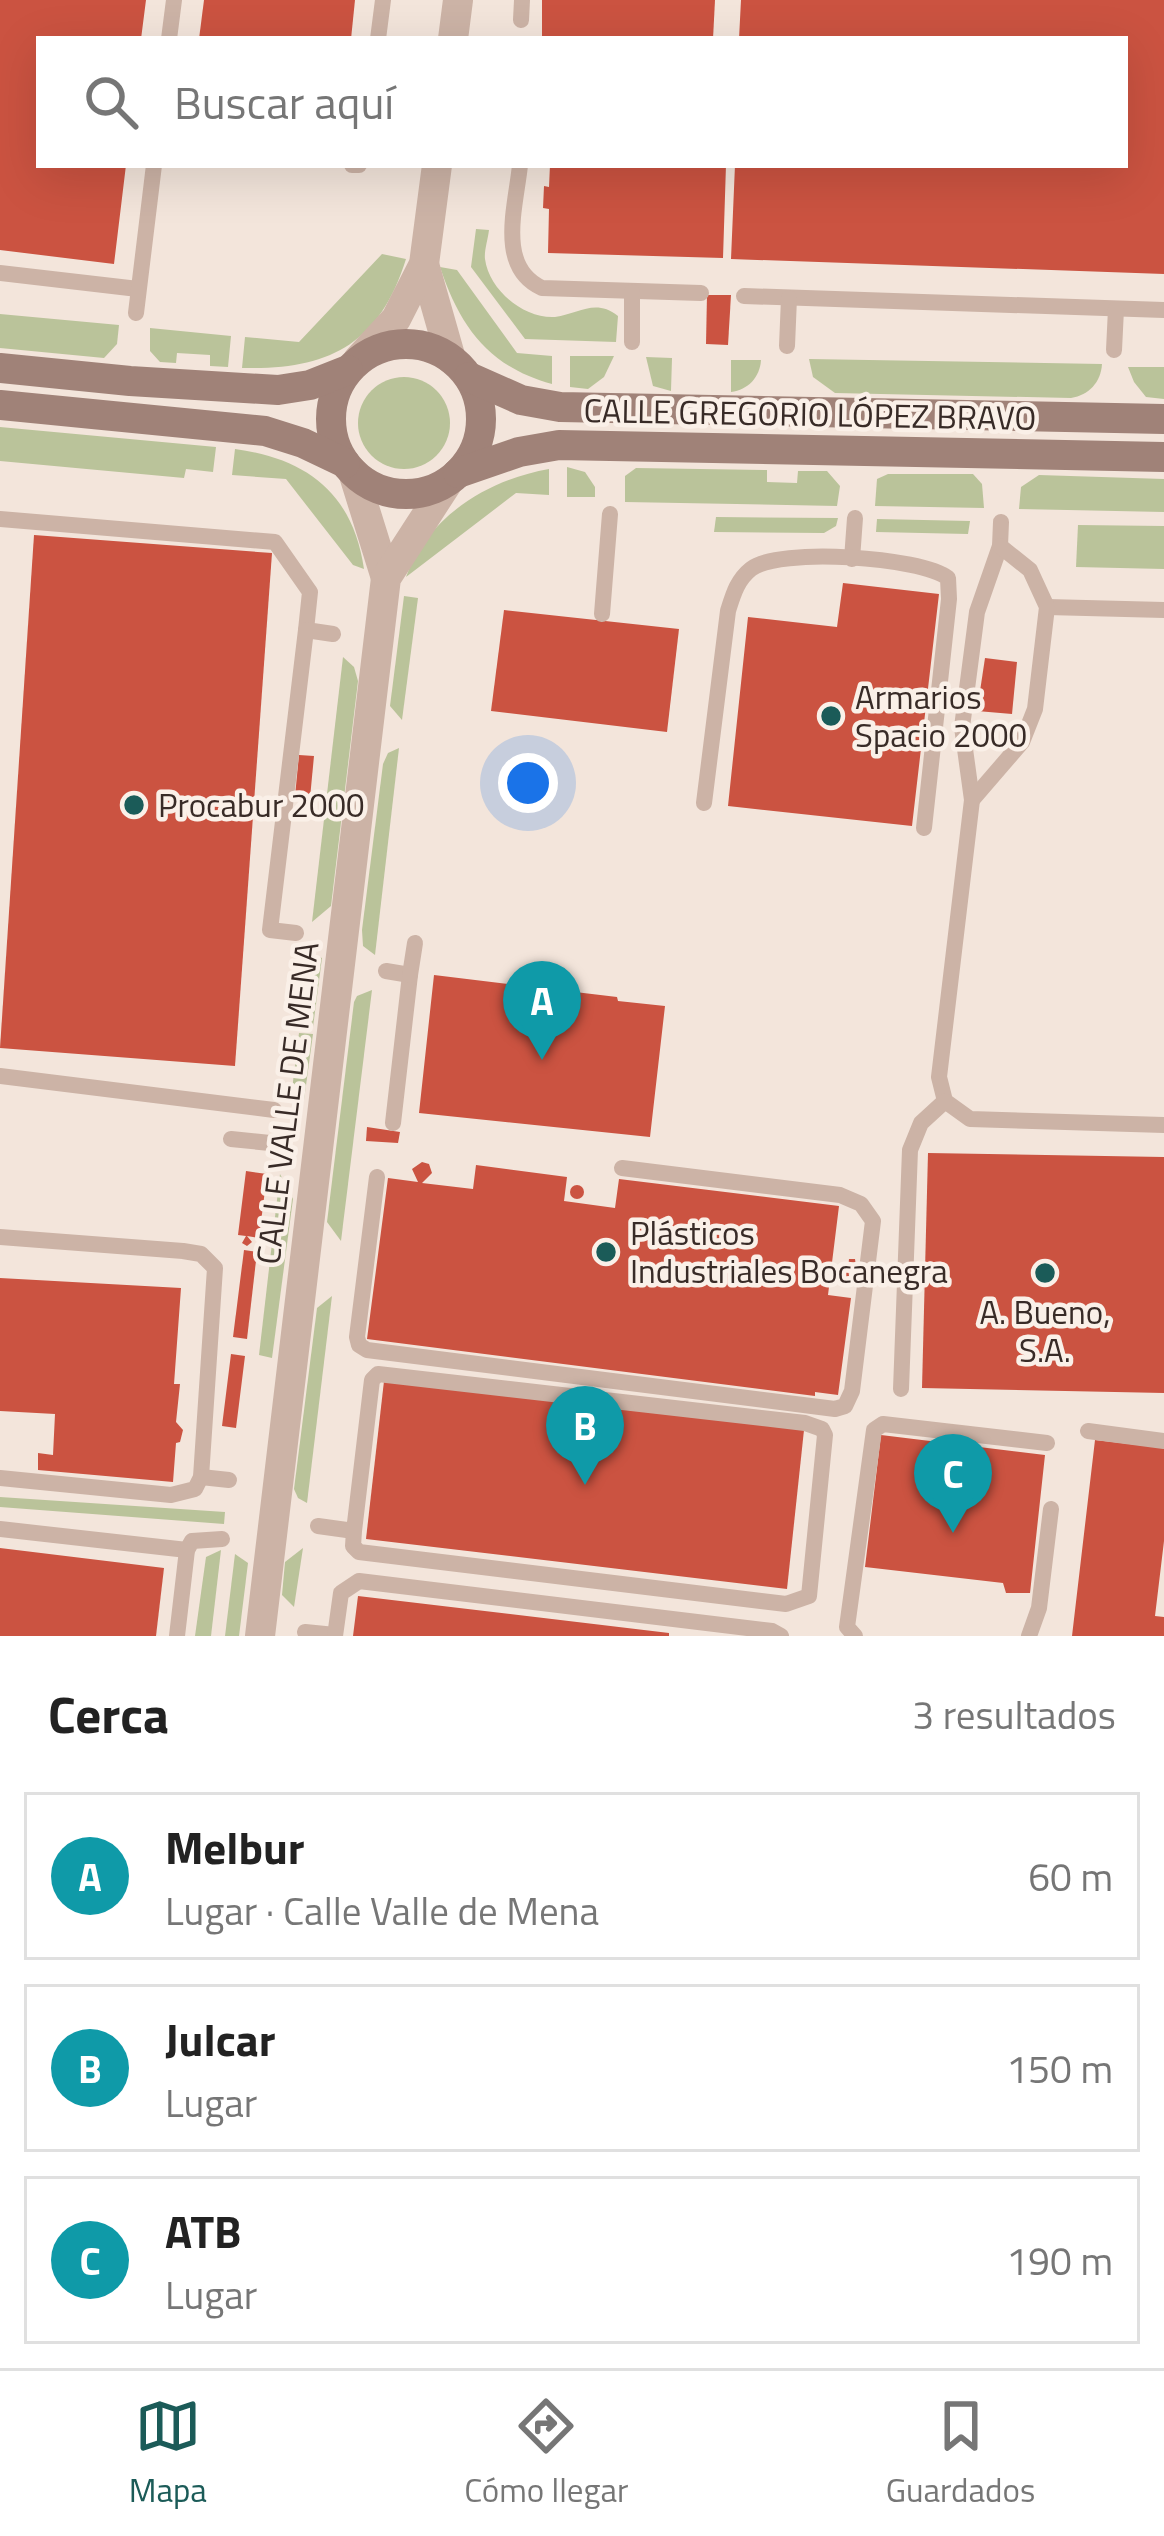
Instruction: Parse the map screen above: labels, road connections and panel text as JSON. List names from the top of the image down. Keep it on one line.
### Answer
{"streets":{"main road":["CALLE GREGORIO LÓPEZ BRAVO"],"street":["CALLE VALLE DE MENA"]},"crossings":[["CALLE GREGORIO LÓPEZ BRAVO","CALLE VALLE DE MENA"]],"places":["Armarios Spacio 2000","Procabur 2000","Plásticos Industriales Bocanegra","A. Bueno, S.A."],"page":{"search":"Buscar aquí","pins":["A","B","C"],"heading":["Cerca","3 resultados"],"list":[{"mark":"A","name":"Melbur","note":"Lugar · Calle Valle de Mena","value":"60 m"},{"mark":"B","name":"Julcar","note":"Lugar","value":"150 m"},{"mark":"C","name":"ATB","note":"Lugar","value":"190 m"}],"nav":["Mapa","Cómo llegar","Guardados"]}}
